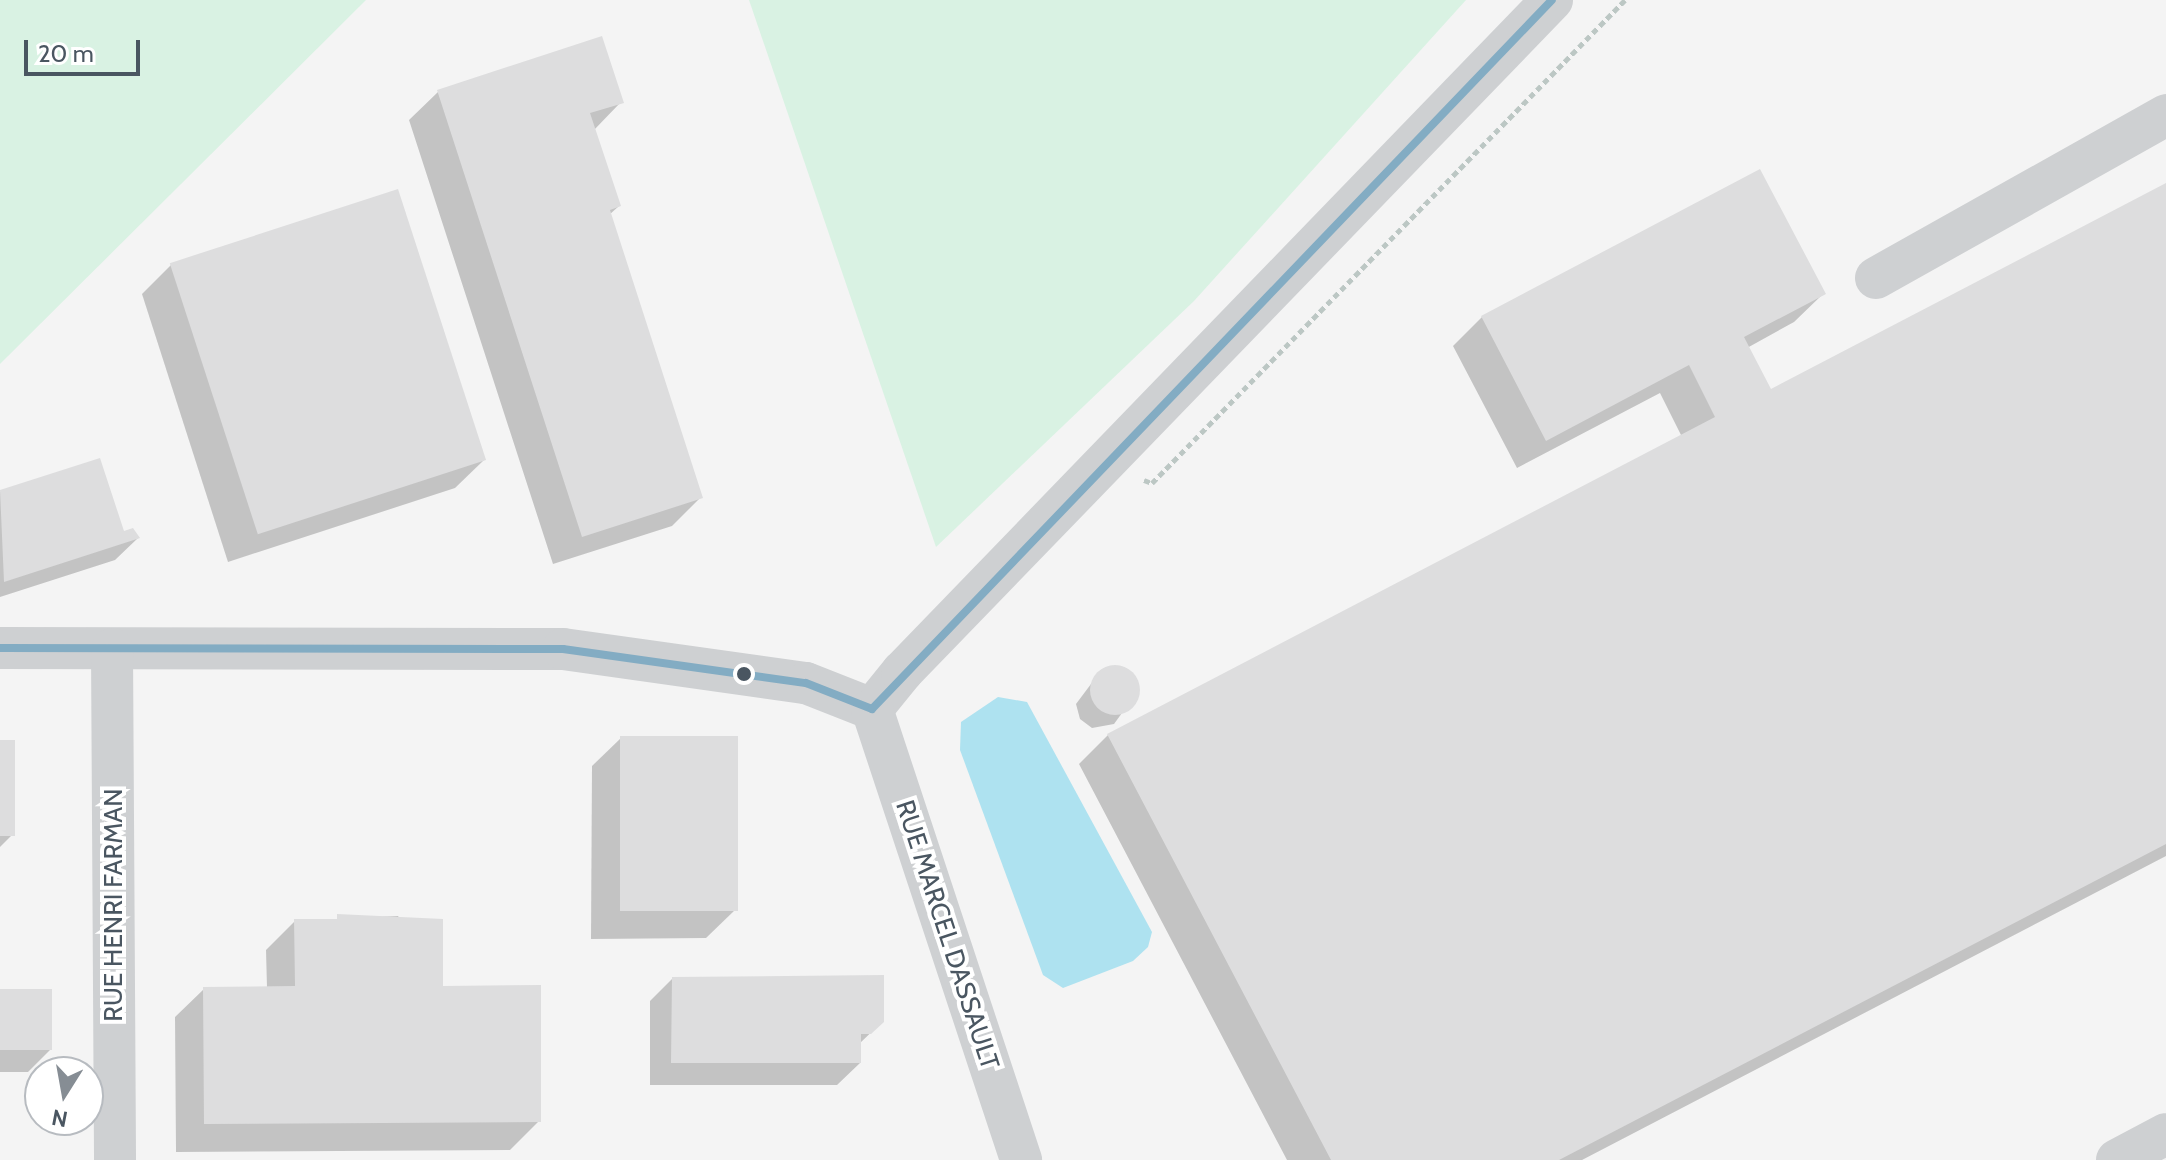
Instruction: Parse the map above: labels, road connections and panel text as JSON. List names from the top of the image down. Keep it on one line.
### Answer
{"streets":{"street":["RUE HENRI FARMAN","RUE MARCEL DASSAULT"]},"scale_bar":"20 m","north":"bottom"}
